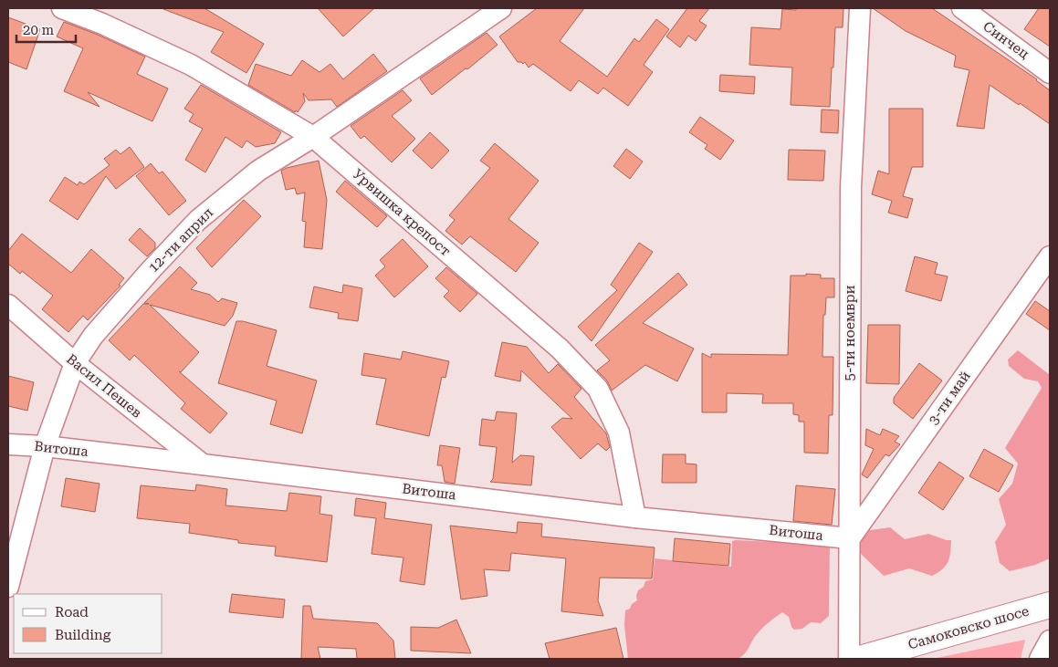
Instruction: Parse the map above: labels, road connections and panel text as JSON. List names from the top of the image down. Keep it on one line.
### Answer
{"streets":{"main road":["Самоковско шосе"],"street":["Синчец","Урвишка крепост","12-ти април","5-ти ноември","Васил Пешев","3-ти май","Витоша"]},"crossings":[["Урвишка крепост","12-ти април"],["Урвишка крепост","Витоша"],["12-ти април","Васил Пешев"],["12-ти април","Витоша"],["5-ти ноември","3-ти май"],["5-ти ноември","Витоша"],["Васил Пешев","Витоша"],["3-ти май","Витоша"]],"legend":["Road","Building"],"scale_bar":"20 m"}
